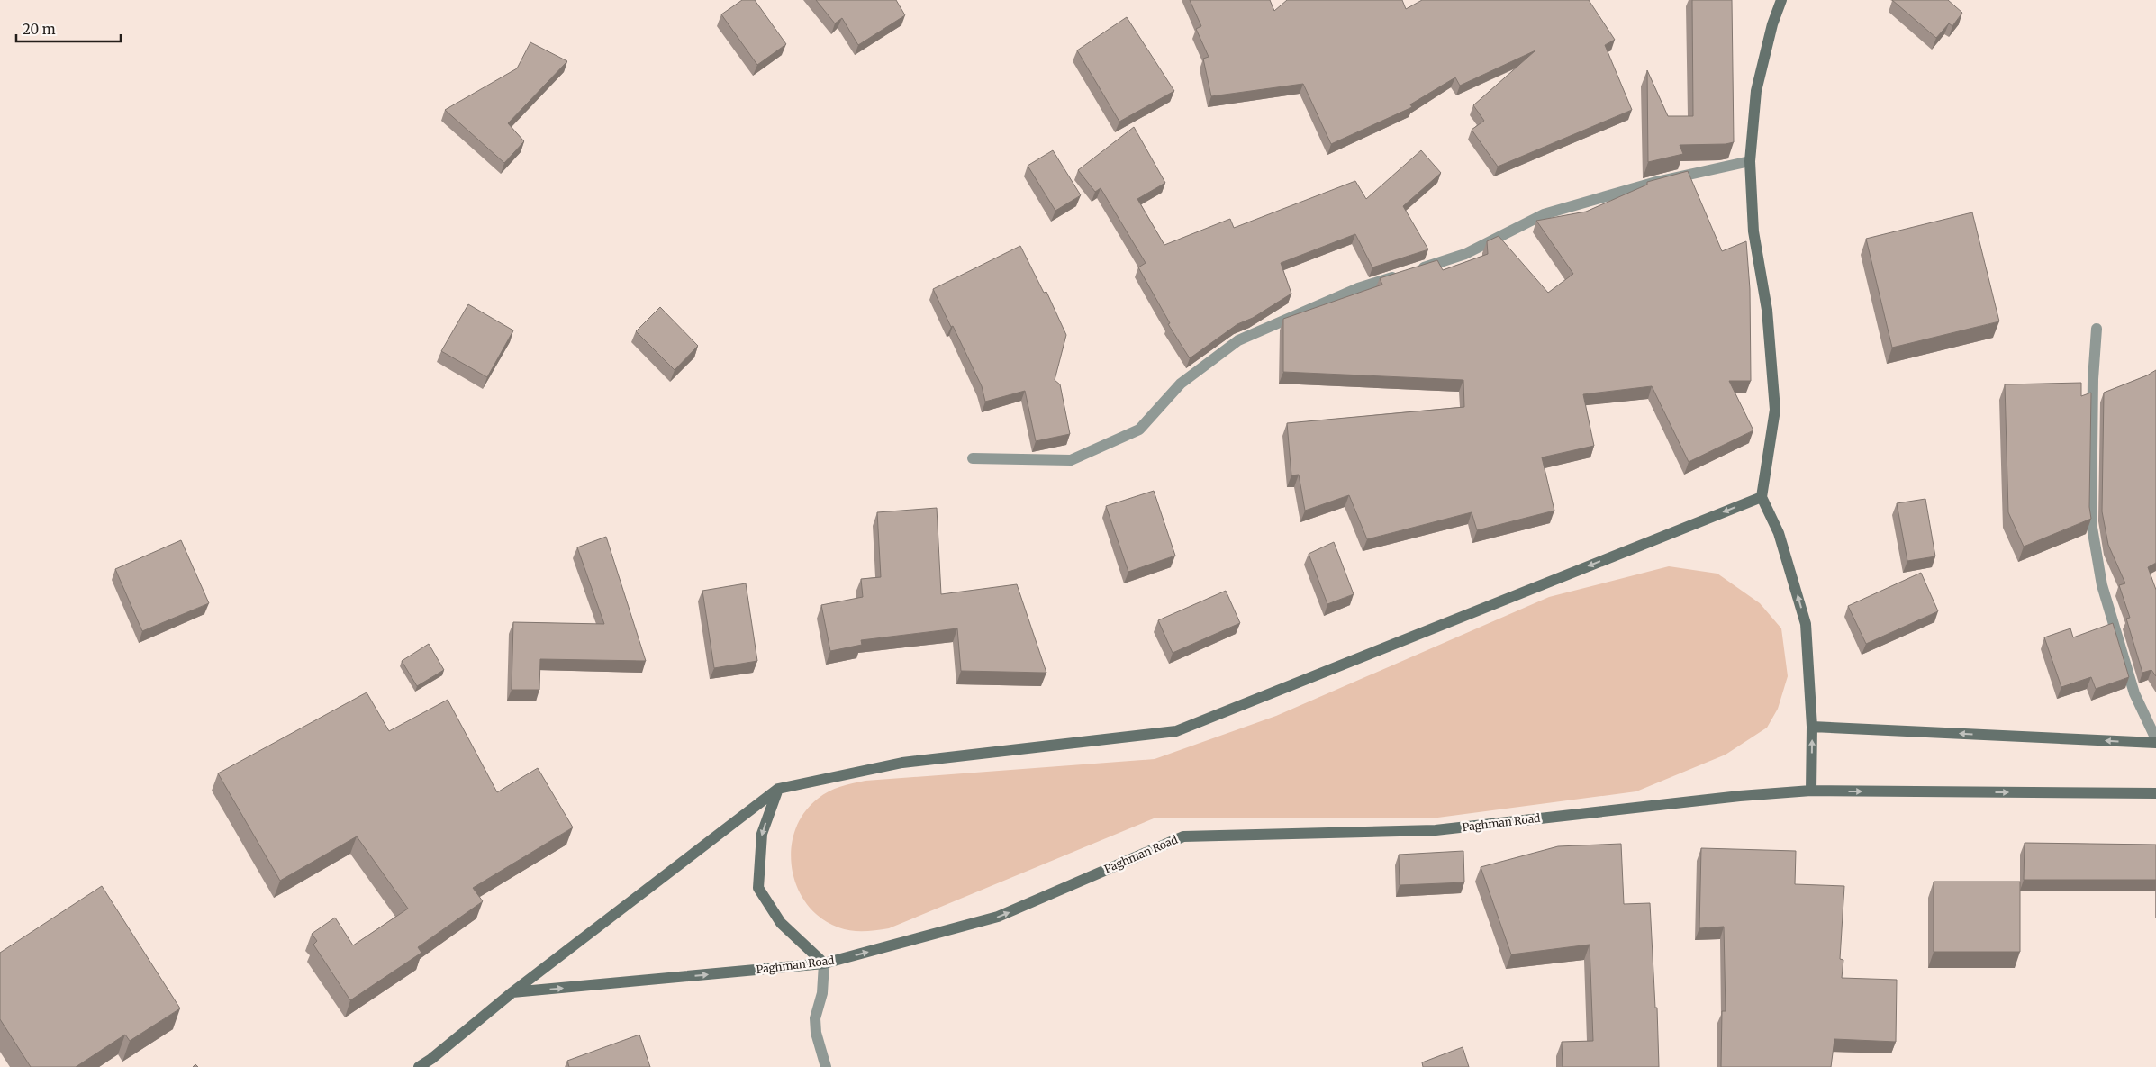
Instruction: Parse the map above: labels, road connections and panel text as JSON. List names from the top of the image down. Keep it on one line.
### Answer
{"streets":{"main road":["Paghman Road"]},"one_way":["Paghman Road"],"scale_bar":"20 m"}
